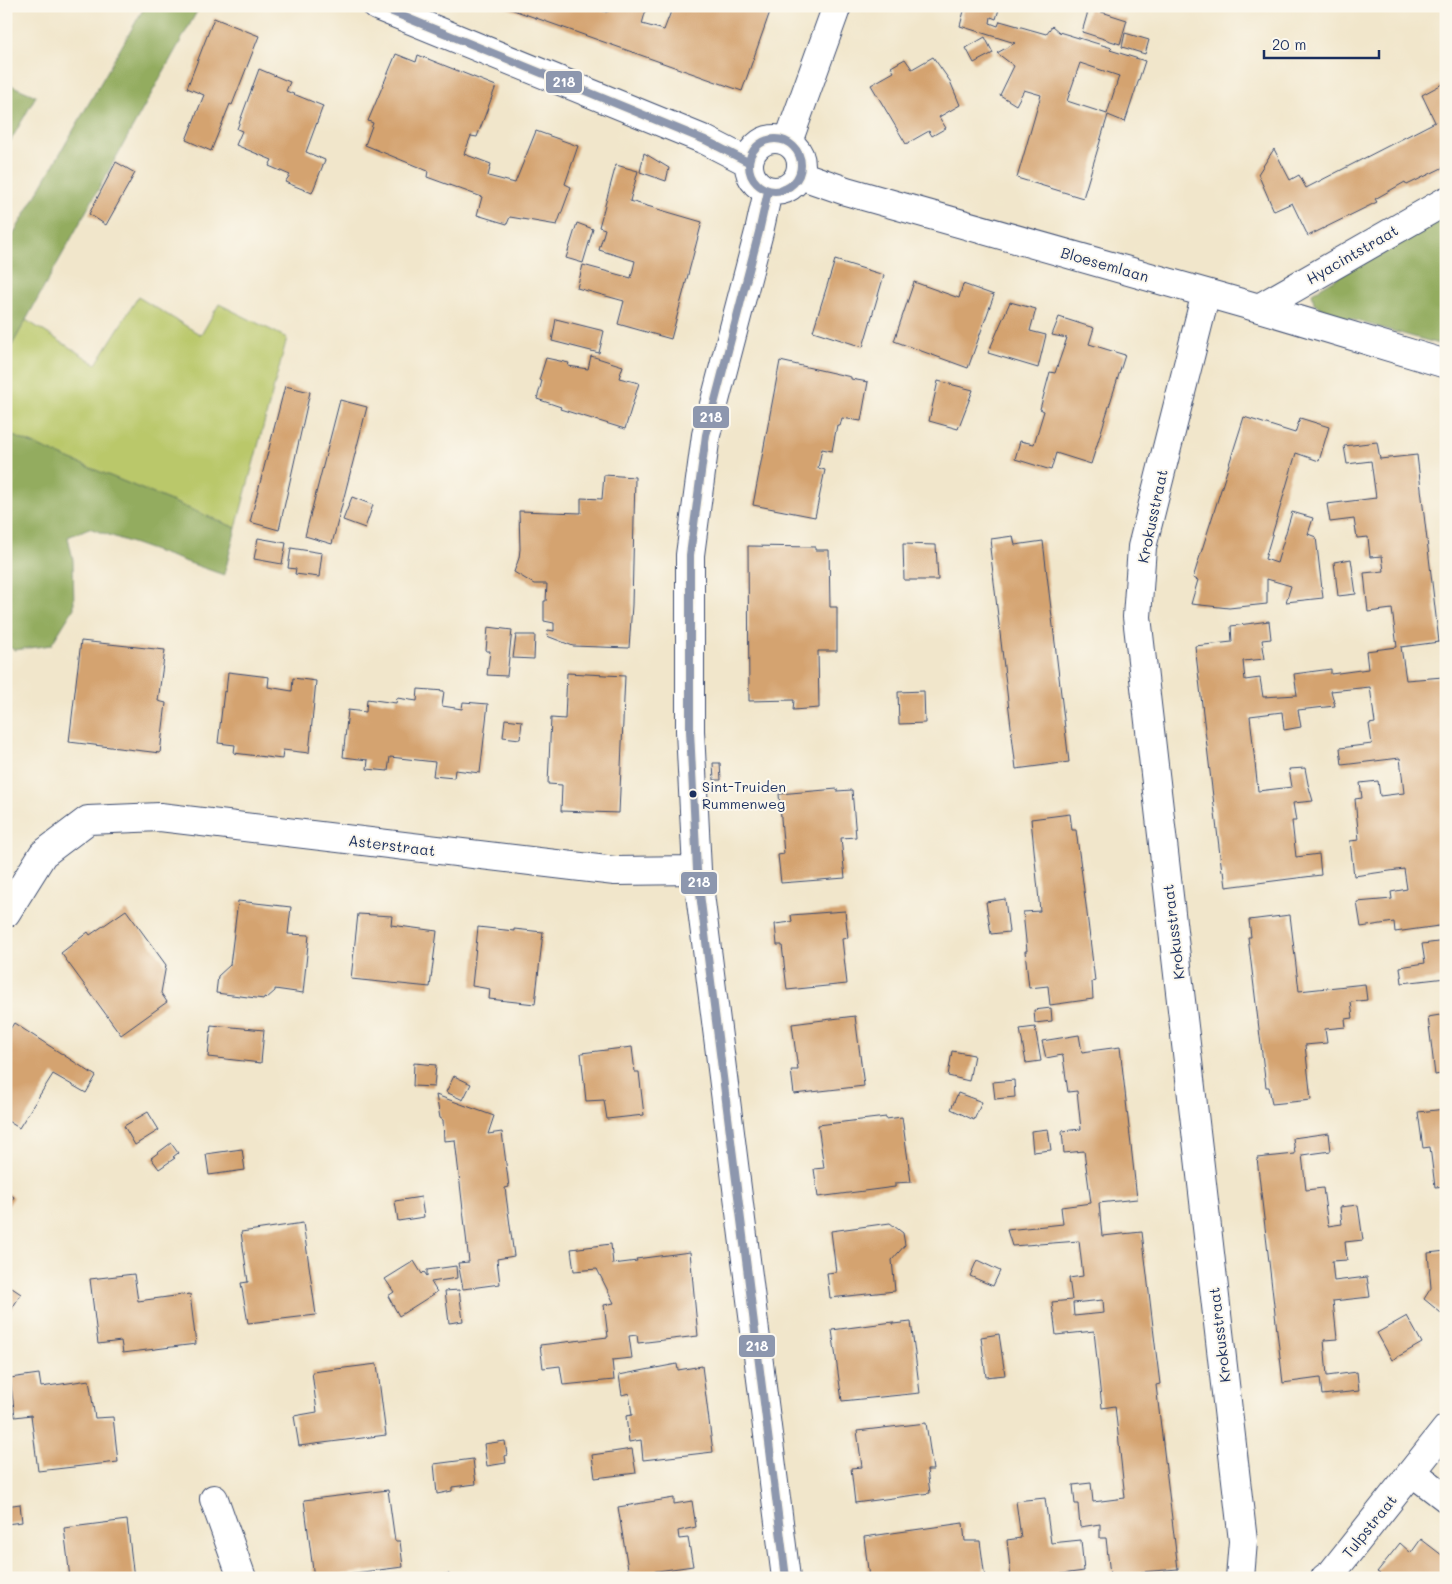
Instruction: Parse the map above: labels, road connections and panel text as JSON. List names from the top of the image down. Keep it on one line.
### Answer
{"streets":{"street":["Hyacintstraat","Bloesemlaan","Krokusstraat","Asterstraat","Tulpstraat"]},"crossings":[["Hyacintstraat","Bloesemlaan"],["Bloesemlaan","Krokusstraat"]],"places":["Sint-Truiden Rummenweg"],"lines":["transit line 218"],"scale_bar":"20 m"}
